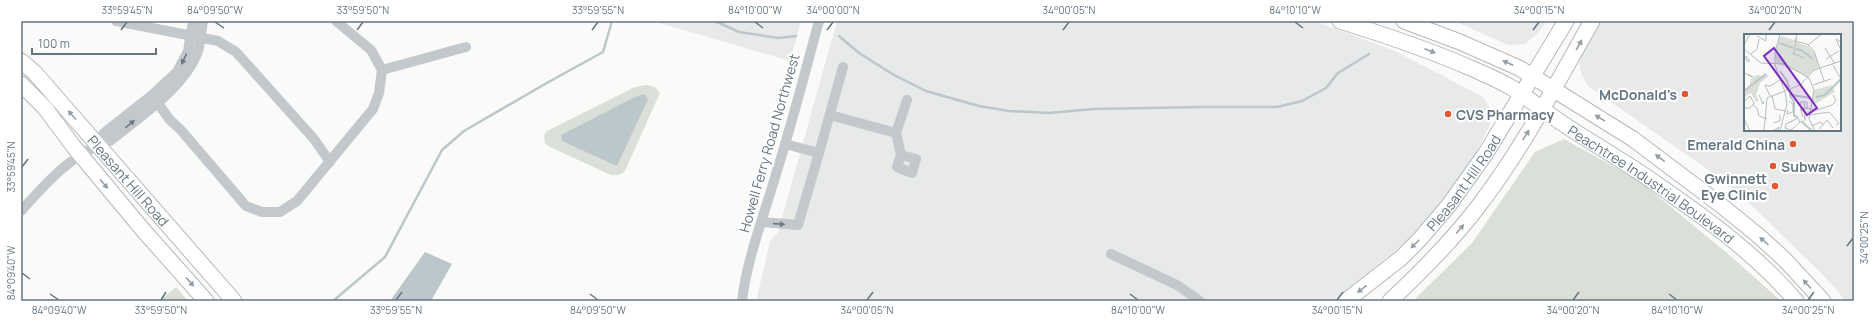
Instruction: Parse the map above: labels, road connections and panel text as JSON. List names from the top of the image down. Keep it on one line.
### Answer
{"streets":{"highway":["Pleasant Hill Road","Peachtree Industrial Boulevard"],"street":["Howell Ferry Road Northwest"]},"crossings":[["Pleasant Hill Road","Peachtree Industrial Boulevard"]],"places":["McDonald's","CVS Pharmacy","Emerald China","Subway","Gwinnett Eye Clinic"],"scale_bar":"100 m","coordinates":["33°59'45\"N","84°09'50\"W","33°59'50\"N","33°59'55\"N","84°10'00\"W","34°00'00\"N","34°00'05\"N","84°10'10\"W","34°00'15\"N","34°00'20\"N","34°00'25\"N","84°09'40\"W"]}
